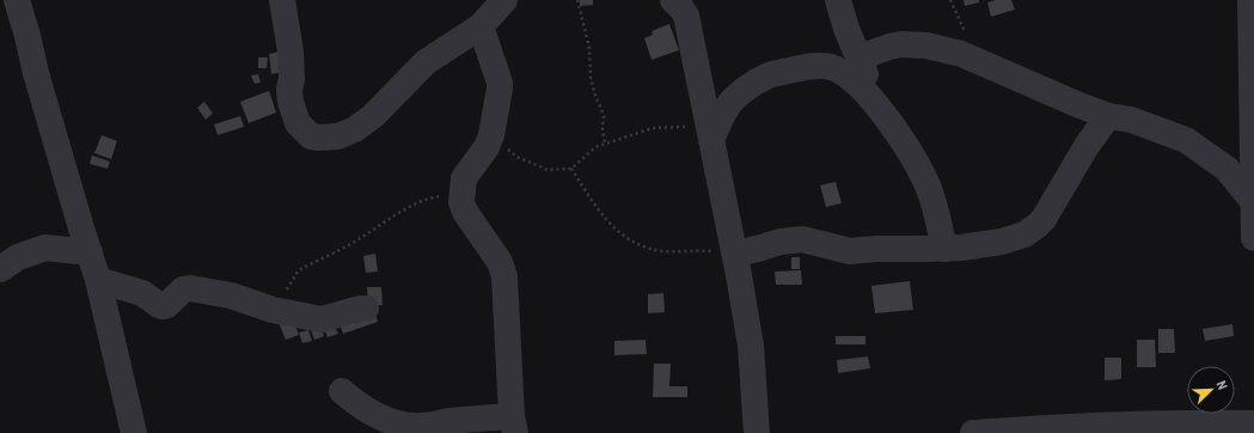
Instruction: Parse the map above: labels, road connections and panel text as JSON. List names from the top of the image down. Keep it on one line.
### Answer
{"north":"top right"}
